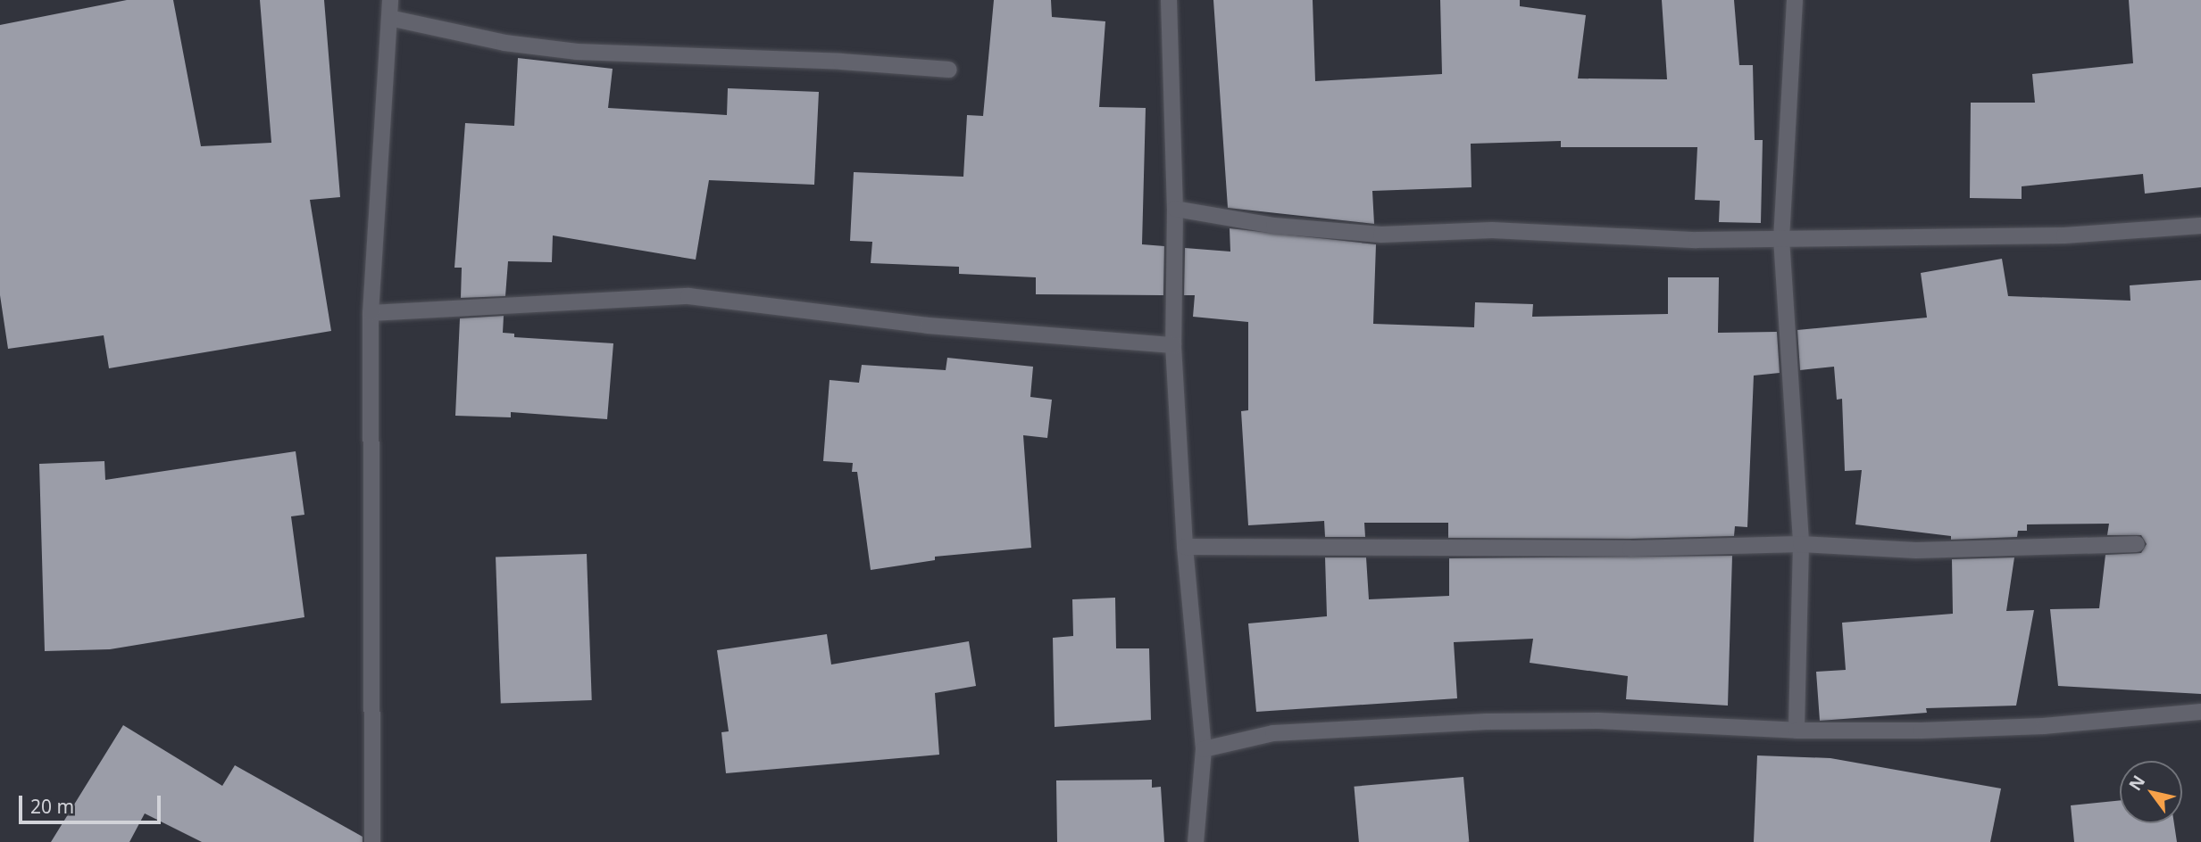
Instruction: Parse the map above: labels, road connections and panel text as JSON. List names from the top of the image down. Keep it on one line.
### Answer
{"scale_bar":"20 m","north":"top left"}
